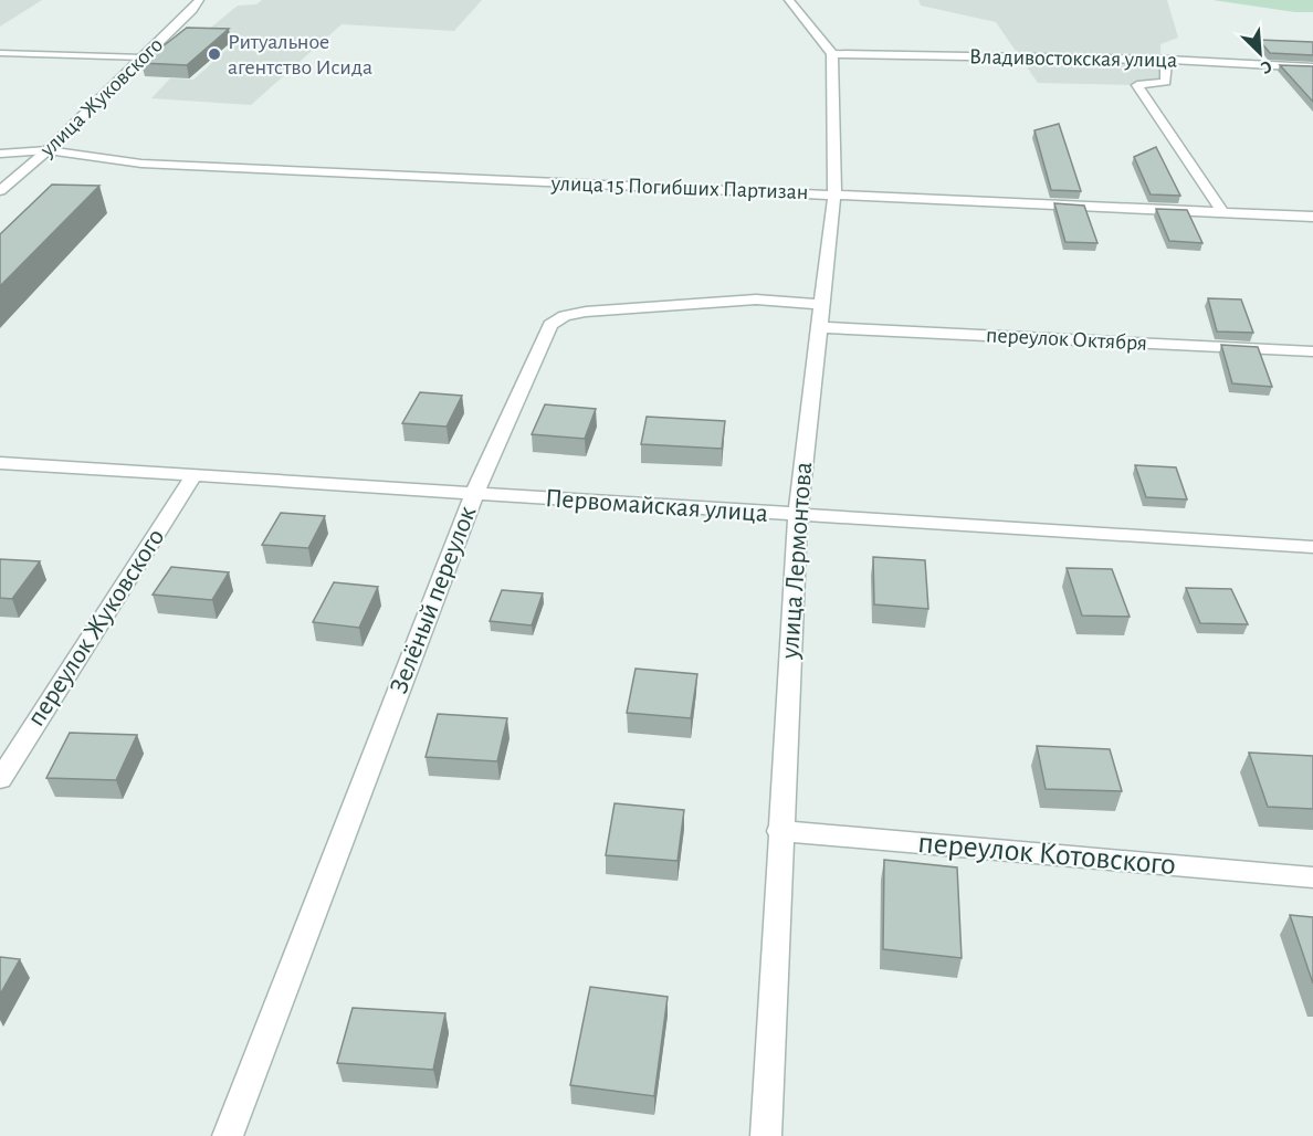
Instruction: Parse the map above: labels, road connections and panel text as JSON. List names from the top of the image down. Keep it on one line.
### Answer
{"streets":{"street":["Владивостокская улица","улица Жуковского","улица 15 Погибших Партизан","переулок Октября","Первомайская улица","улица Лермонтова","Зелёный переулок","переулок Жуковского","переулок Котовского"]},"crossings":[["Владивостокская улица","улица Лермонтова"],["улица Жуковского","улица 15 Погибших Партизан"],["улица 15 Погибших Партизан","улица Лермонтова"],["переулок Октября","улица Лермонтова"],["Первомайская улица","улица Лермонтова"],["Первомайская улица","Зелёный переулок"],["Первомайская улица","переулок Жуковского"],["улица Лермонтова","Зелёный переулок"],["улица Лермонтова","переулок Котовского"]],"places":["Ритуальное агентство Исида"],"north":"bottom right"}
